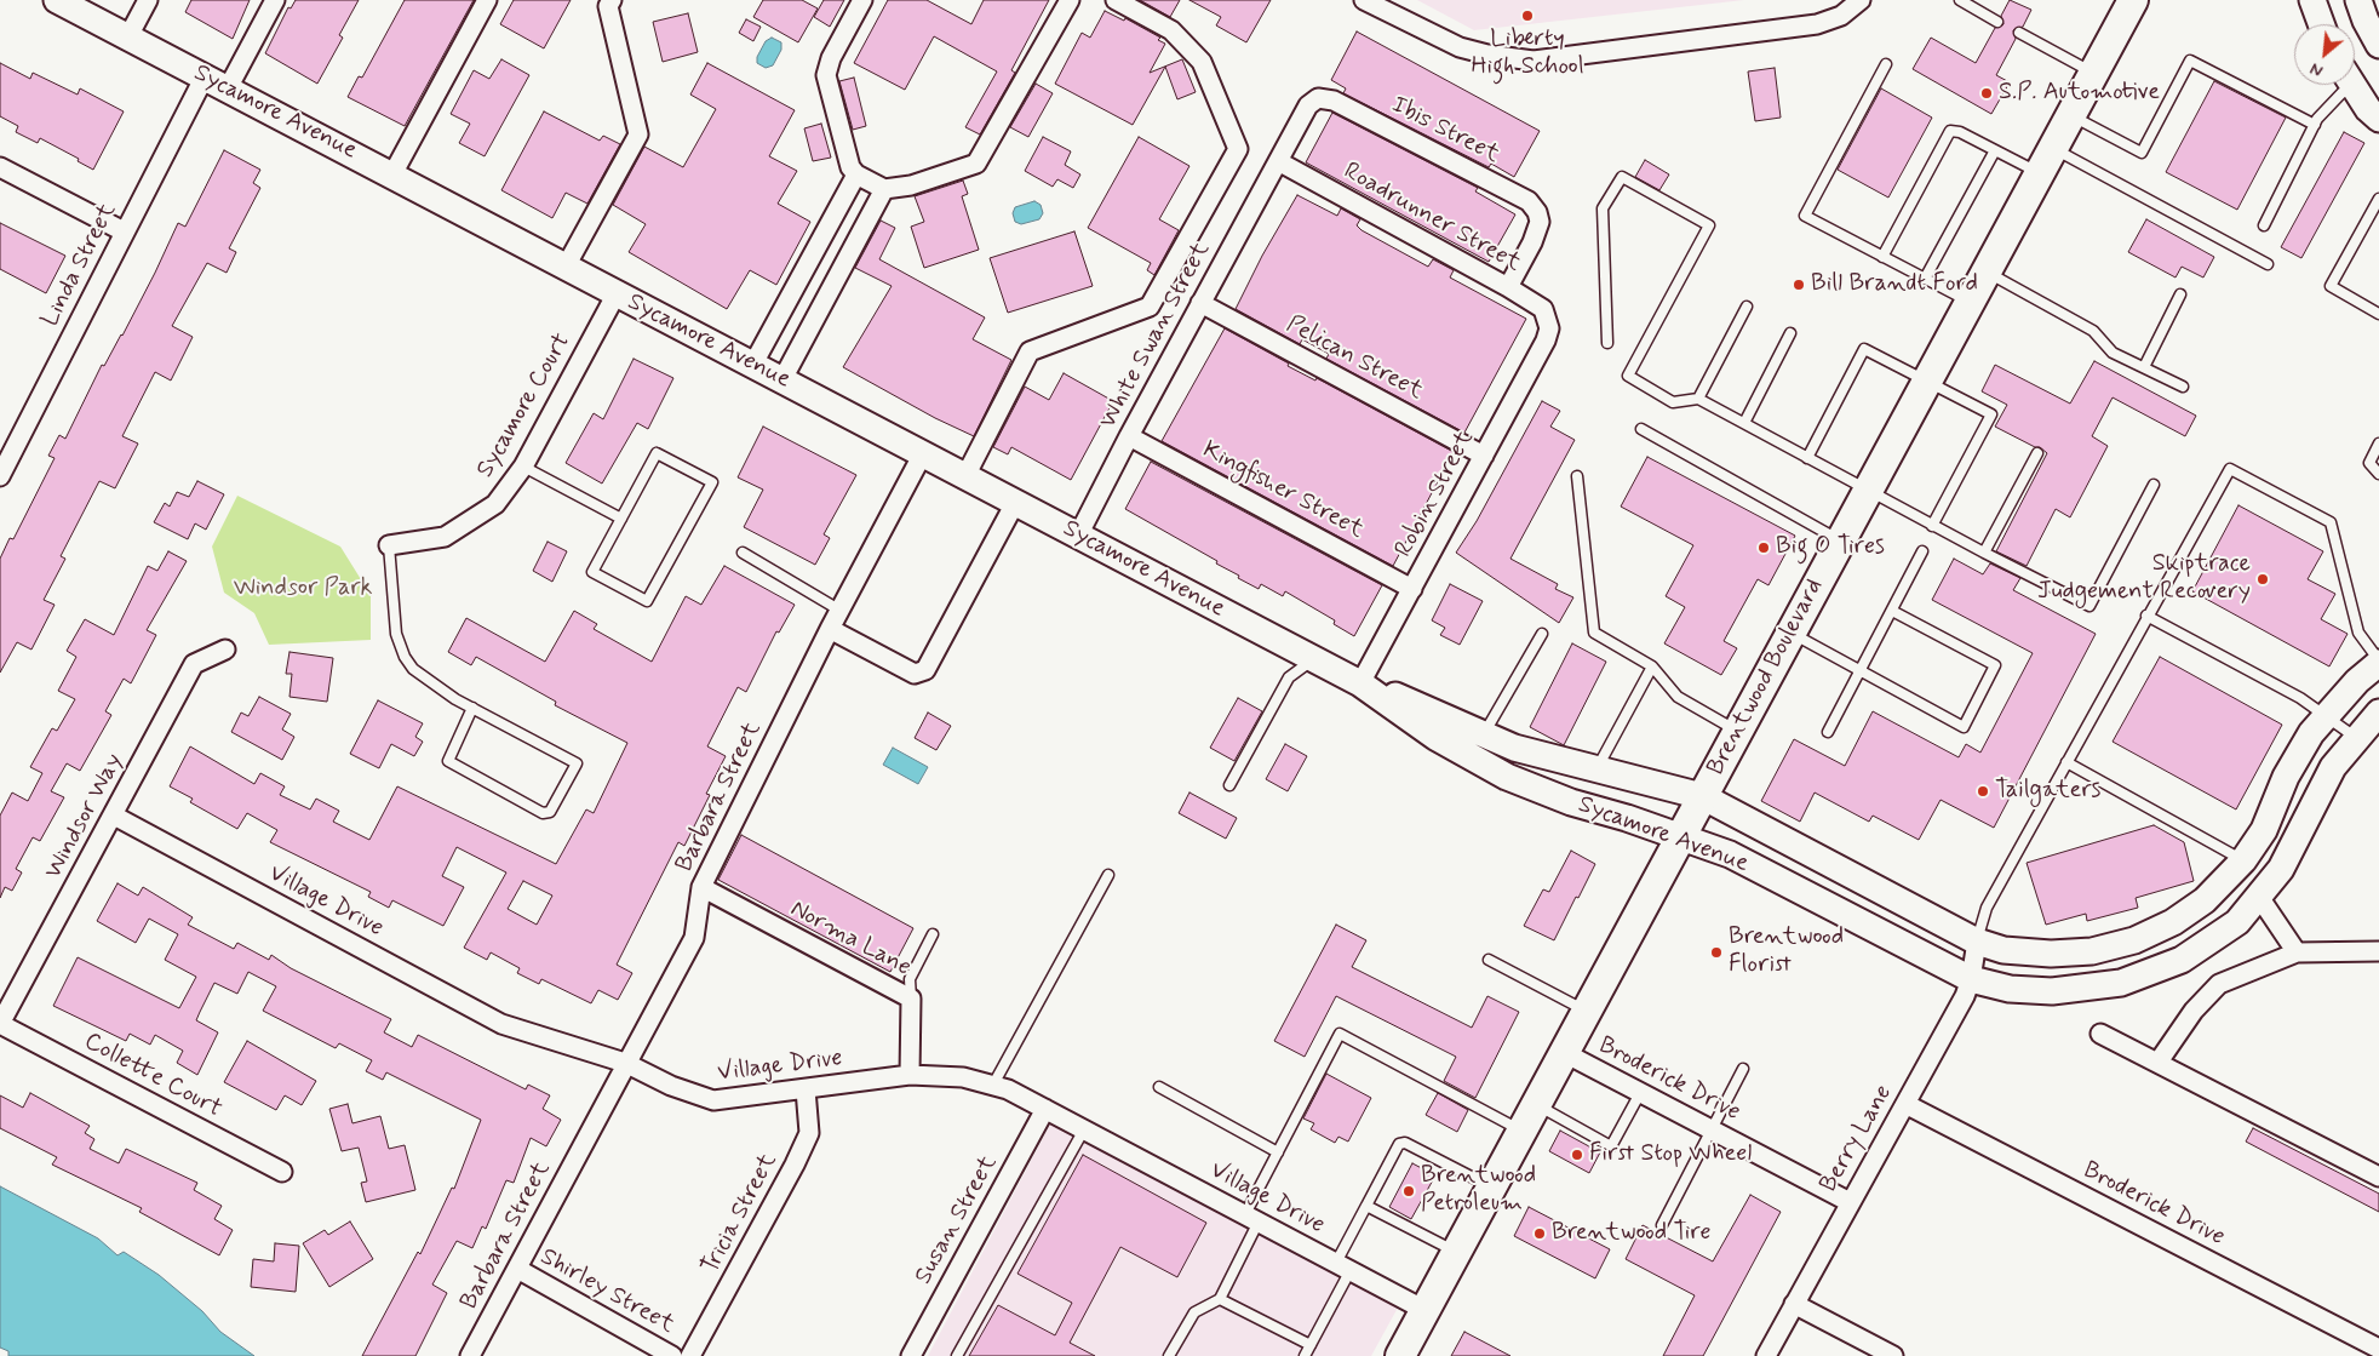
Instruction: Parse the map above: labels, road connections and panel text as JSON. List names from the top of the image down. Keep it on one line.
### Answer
{"streets":{"main road":["Brentwood Boulevard"],"street":["Sycamore Avenue","Ibis Street","Roadrunner Street","Linda Street","White Swan Street","Pelican Street","Sycamore Court","Kingfisher Street","Robin Street","Barbara Street","Windsor Way","Village Drive","Norma Lane","Collette Court","Broderick Drive","Berry Lane","Tricia Street","Susan Street","Shirley Street"]},"crossings":[["Sycamore Avenue","Linda Street"],["Sycamore Avenue","White Swan Street"],["Sycamore Avenue","Sycamore Court"],["Sycamore Avenue","Robin Street"],["Sycamore Avenue","Brentwood Boulevard"],["Sycamore Avenue","Barbara Street"],["Sycamore Avenue","Berry Lane"],["Ibis Street","Roadrunner Street"],["Ibis Street","White Swan Street"],["Roadrunner Street","White Swan Street"],["Roadrunner Street","Robin Street"],["White Swan Street","Pelican Street"],["White Swan Street","Kingfisher Street"],["Pelican Street","Robin Street"],["Kingfisher Street","Robin Street"],["Brentwood Boulevard","Village Drive"],["Brentwood Boulevard","Broderick Drive"],["Barbara Street","Village Drive"],["Barbara Street","Norma Lane"],["Barbara Street","Shirley Street"],["Windsor Way","Village Drive"],["Windsor Way","Collette Court"],["Village Drive","Norma Lane"],["Village Drive","Tricia Street"],["Village Drive","Susan Street"],["Broderick Drive","Berry Lane"]],"parks":["Windsor Park"],"places":["Liberty High School","S.P. Automotive","Bill Brandt Ford","Big O Tires","Skiptrace Judgement Recovery","Tailgaters","Brentwood Florist","First Stop Wheel","Brentwood Petroleum","Brentwood Tire"],"north":"bottom left"}
